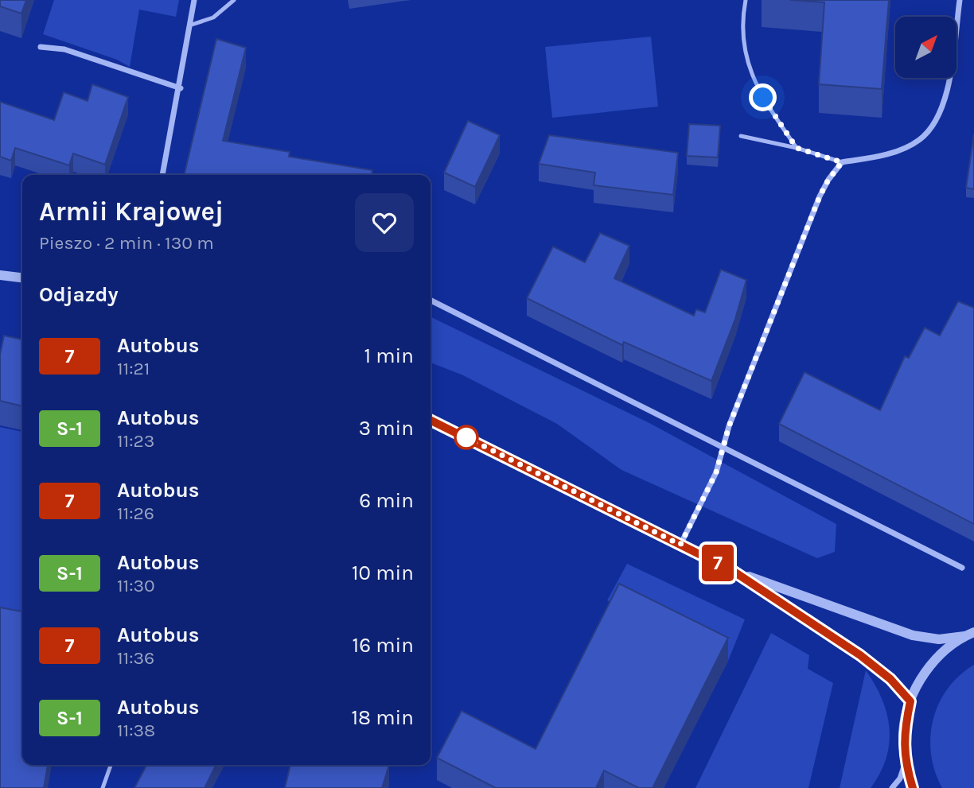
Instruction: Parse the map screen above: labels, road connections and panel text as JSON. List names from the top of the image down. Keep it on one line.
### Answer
{"lines":["bus line 7"],"north":"top right","page":{"on_map":"7","heading":[["Armii Krajowej","Pieszo · 2 min · 130 m"],"Odjazdy"],"list":[{"mark":"7","name":"Autobus","note":"11:21","value":"1 min"},{"mark":"S-1","name":"Autobus","note":"11:23","value":"3 min"},{"mark":"7","name":"Autobus","note":"11:26","value":"6 min"},{"mark":"S-1","name":"Autobus","note":"11:30","value":"10 min"},{"mark":"7","name":"Autobus","note":"11:36","value":"16 min"},{"mark":"S-1","name":"Autobus","note":"11:38","value":"18 min"}]}}
